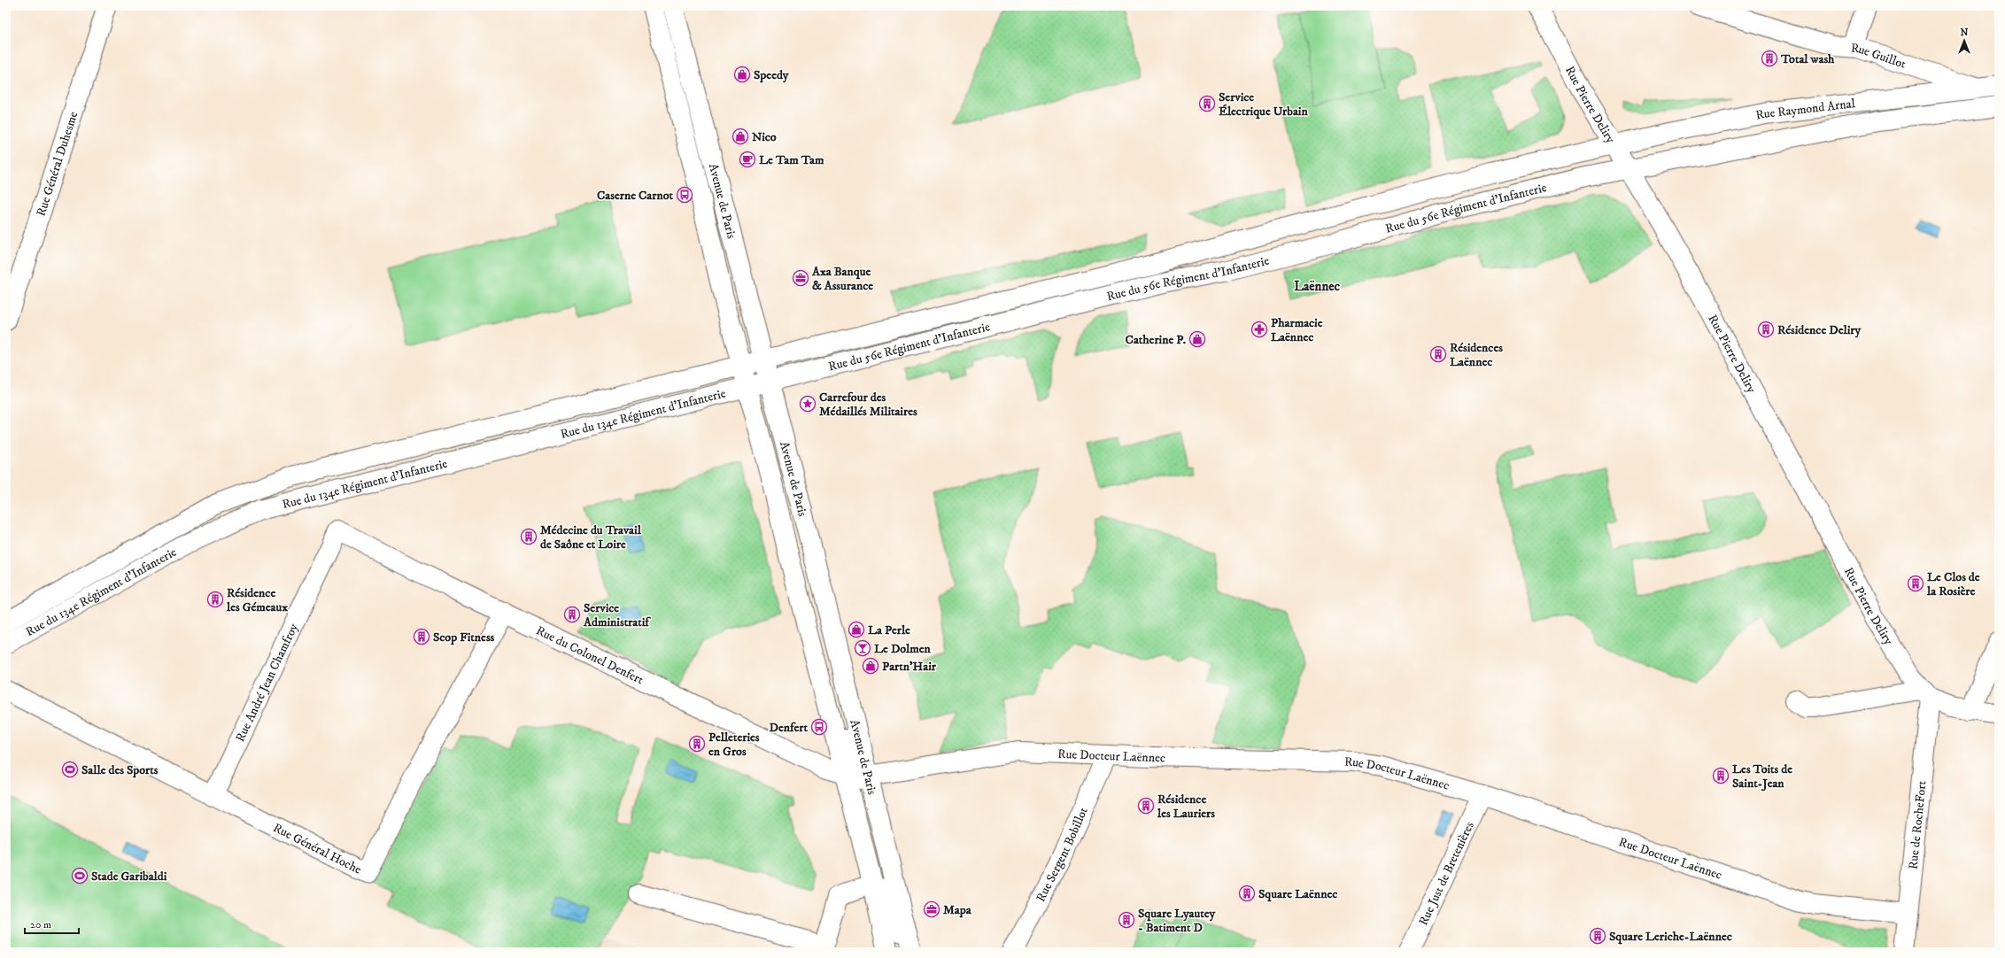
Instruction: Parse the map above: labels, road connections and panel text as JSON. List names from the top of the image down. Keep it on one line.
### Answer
{"streets":{"main road":["Rue Guillot","Rue Pierre Deliry","Rue Raymond Arnal","Rue Général Duhesme","Avenue de Paris","Rue du 56e Régiment d'Infanterie","Rue du 134e Régiment d'Infanterie","Rue du Colonel Denfert","Rue André Jean Chamfroy","Rue Docteur Laënnec","Rue de RocheFort","Rue Général Hoche","Rue Sergent Bobillot","Rue Just de Bretenières"]},"crossings":[["Rue Guillot","Rue Raymond Arnal"],["Rue Pierre Deliry","Rue Raymond Arnal"],["Rue Pierre Deliry","Rue du 56e Régiment d'Infanterie"],["Rue Pierre Deliry","Rue de RocheFort"],["Rue Raymond Arnal","Rue du 56e Régiment d'Infanterie"],["Avenue de Paris","Rue du 56e Régiment d'Infanterie"],["Avenue de Paris","Rue du 134e Régiment d'Infanterie"],["Avenue de Paris","Rue du Colonel Denfert"],["Avenue de Paris","Rue Docteur Laënnec"],["Rue du 56e Régiment d'Infanterie","Rue du 134e Régiment d'Infanterie"],["Rue du Colonel Denfert","Rue André Jean Chamfroy"],["Rue du Colonel Denfert","Rue Général Hoche"],["Rue André Jean Chamfroy","Rue Général Hoche"],["Rue Docteur Laënnec","Rue de RocheFort"],["Rue Docteur Laënnec","Rue Sergent Bobillot"],["Rue Docteur Laënnec","Rue Just de Bretenières"]],"districts":["Laënnec"],"places":{"building":["Total wash","Service Électrique Urbain","Résidence Deliry","Résidences Laënnec","Médecine du Travail de Saône et Loire","Le Clos de la Rosière","Résidence les Gémeaux","Service Administratif","Scop Fitness","Pelleteries en Gros","Les Toits de Saint-Jean","Résidence les Lauriers","Square Laënnec","Square Lyautey - Batiment D","Square Leriche-Laënnec"],"shop":["Speedy","Nico","Catherine P.","La Perle","Partn'Hair"],"cafe":["Le Tam Tam"],"bus stop":["Caserne Carnot","Denfert"],"office":["Axa Banque & Assurance","Mapa"],"pharmacy":["Pharmacie Laënnec"],"place":["Carrefour des Médaillés Militaires"],"bar":["Le Dolmen"],"sports":["Salle des Sports","Stade Garibaldi"]},"scale_bar":"20 m","north":"top"}
